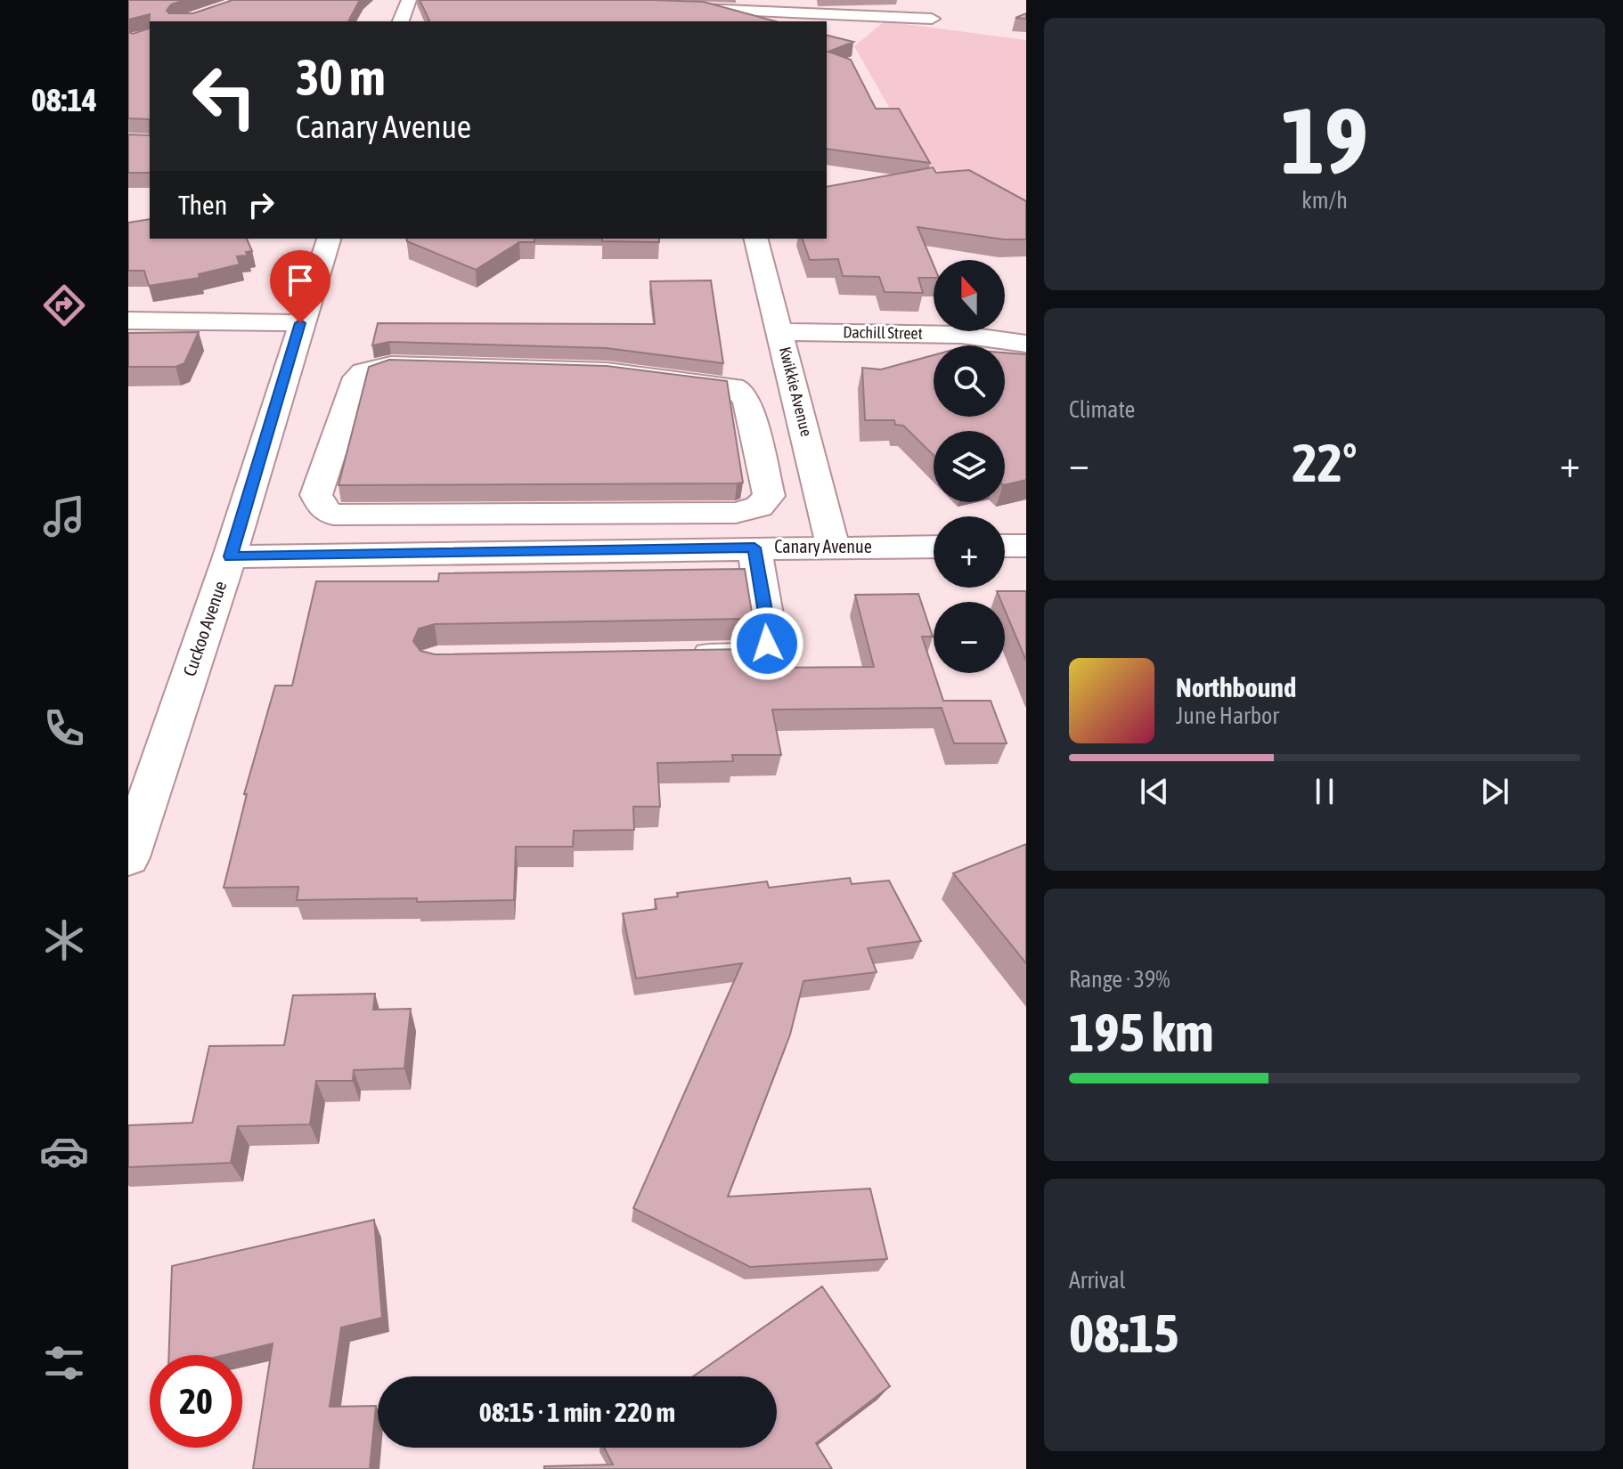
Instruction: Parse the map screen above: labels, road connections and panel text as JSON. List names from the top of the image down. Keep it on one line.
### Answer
{"streets":{"street":["Dachill Street","Kwikkie Avenue","Canary Avenue","Cuckoo Avenue"]},"crossings":[["Dachill Street","Kwikkie Avenue"],["Kwikkie Avenue","Canary Avenue"],["Canary Avenue","Cuckoo Avenue"]],"north":"top","page":{"tabs":"08:14","tile":[["19","km/h"],"Climate",["Range · 39%","195 km"],["Arrival","08:15"]],"turn":["30 m","Canary Avenue"],"then":"Then","map_buttons":["+","−"],"heat":["−","22°","+"],"song":["Northbound","June Harbor"],"limit":"20","trip":"08:15 · 1 min · 220 m"}}
